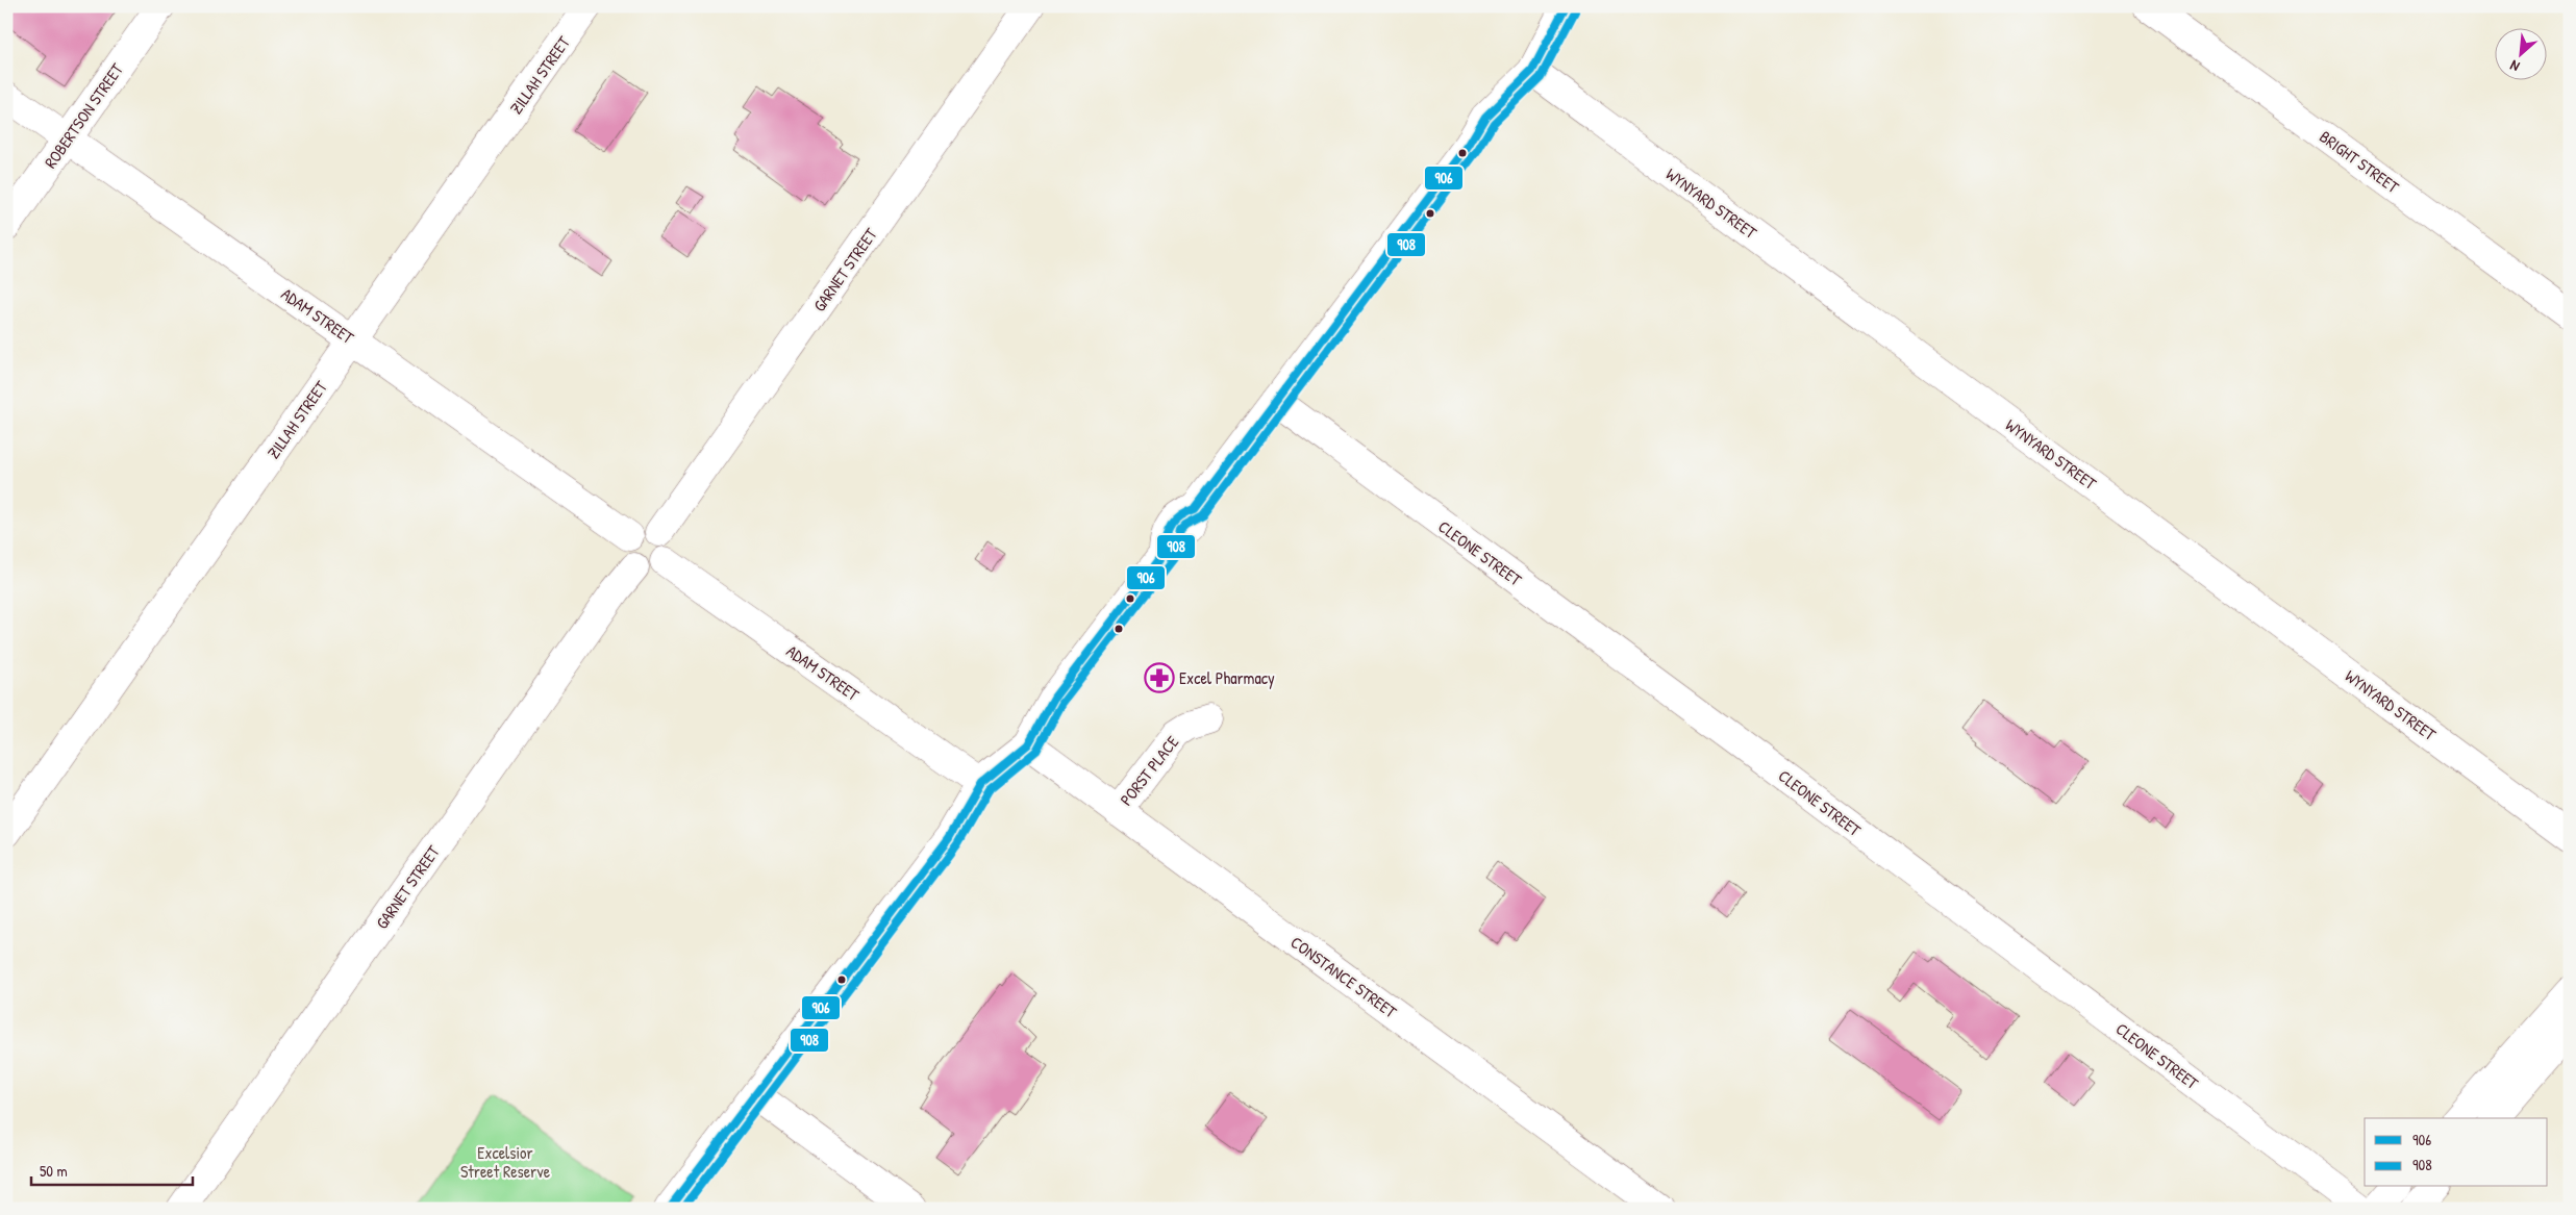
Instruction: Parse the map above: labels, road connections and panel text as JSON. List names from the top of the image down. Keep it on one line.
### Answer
{"streets":{"street":["ZILLAH STREET","ROBERTSON STREET","BRIGHT STREET","WYNYARD STREET","GARNET STREET","ADAM STREET","CLEONE STREET","PORST PLACE","CONSTANCE STREET"]},"crossings":[["ZILLAH STREET","ADAM STREET"],["ROBERTSON STREET","ADAM STREET"],["GARNET STREET","ADAM STREET"],["PORST PLACE","CONSTANCE STREET"]],"parks":["Excelsior Street Reserve"],"places":{"pharmacy":["Excel Pharmacy"]},"lines":["transit line 906","transit line 908"],"legend":["906","908"],"scale_bar":"50 m","north":"bottom left"}
